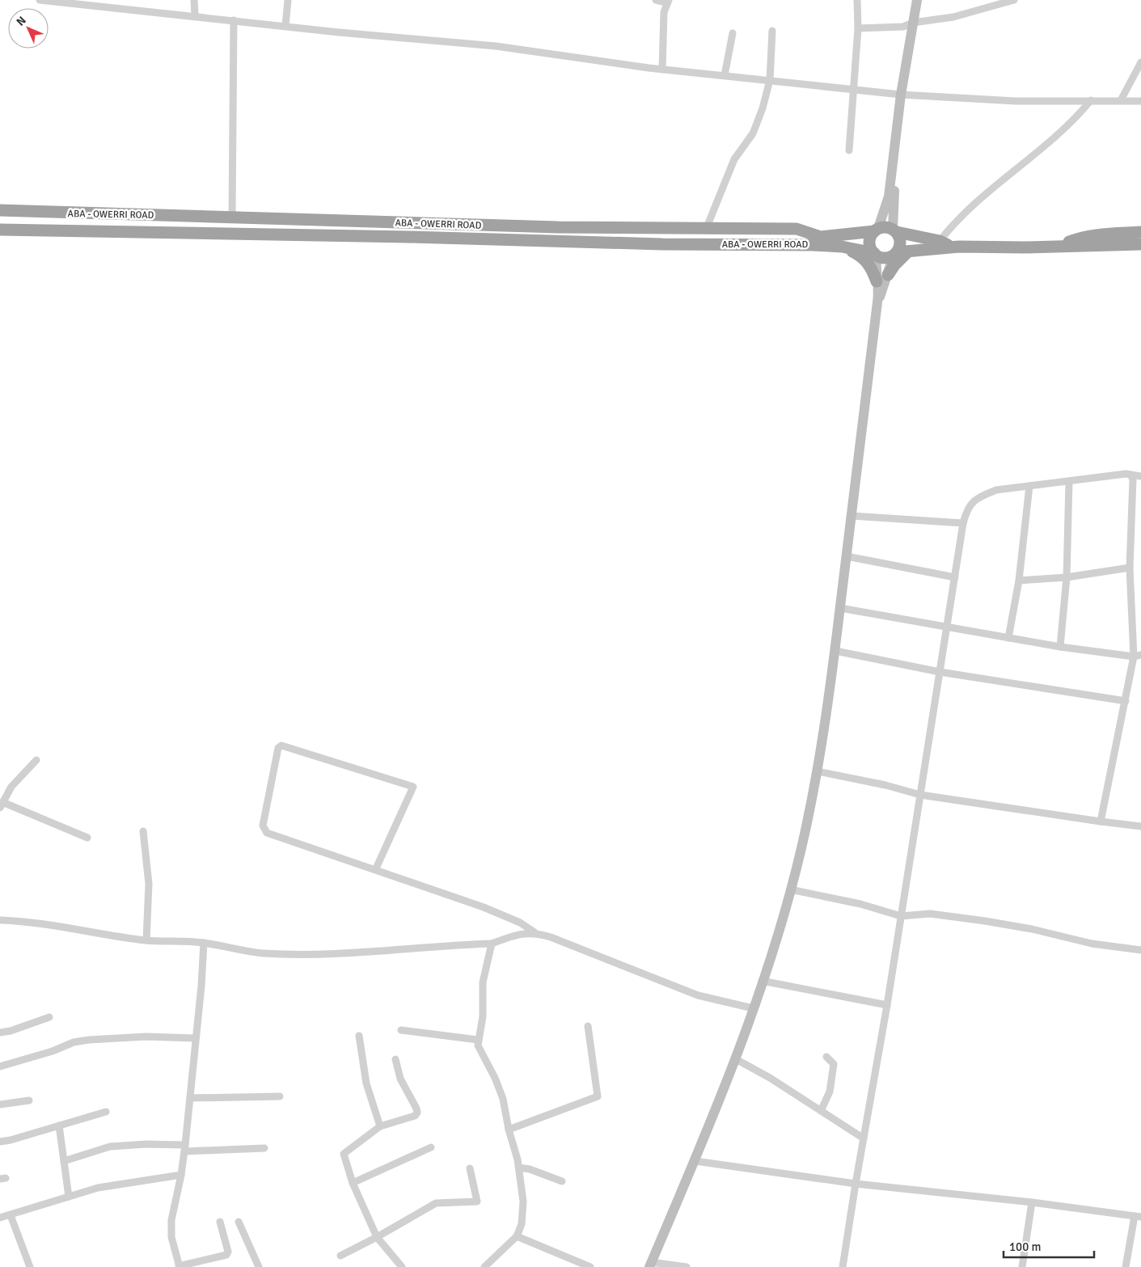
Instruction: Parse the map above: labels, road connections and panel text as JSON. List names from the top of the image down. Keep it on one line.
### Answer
{"streets":{"highway":["ABA - OWERRI ROAD"]},"scale_bar":"100 m","north":"top left"}
